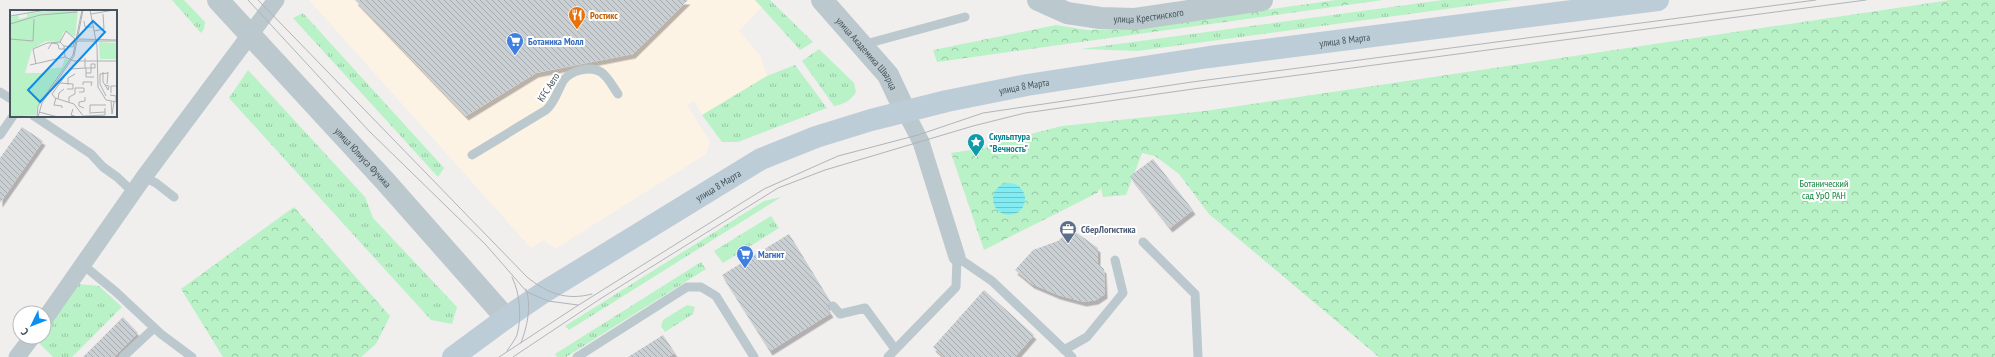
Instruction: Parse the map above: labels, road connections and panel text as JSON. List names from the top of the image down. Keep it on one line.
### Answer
{"streets":{"main road":["улица 8 Марта"],"street":["улица Крестинского","улица Академика Шварца","улица Юлиуса Фучика"],"lane":["KFC Авто"]},"crossings":[["улица 8 Марта","улица Академика Шварца"],["улица 8 Марта","улица Юлиуса Фучика"]],"parks":["Ботанический сад УрО РАН"],"places":{"restaurant":["Ростикс"],"supermarket":["Ботаника Молл","Магнит"],"place":["Скульптура \"Вечность\""],"office":["СберЛогистика"]},"north":"bottom left"}
